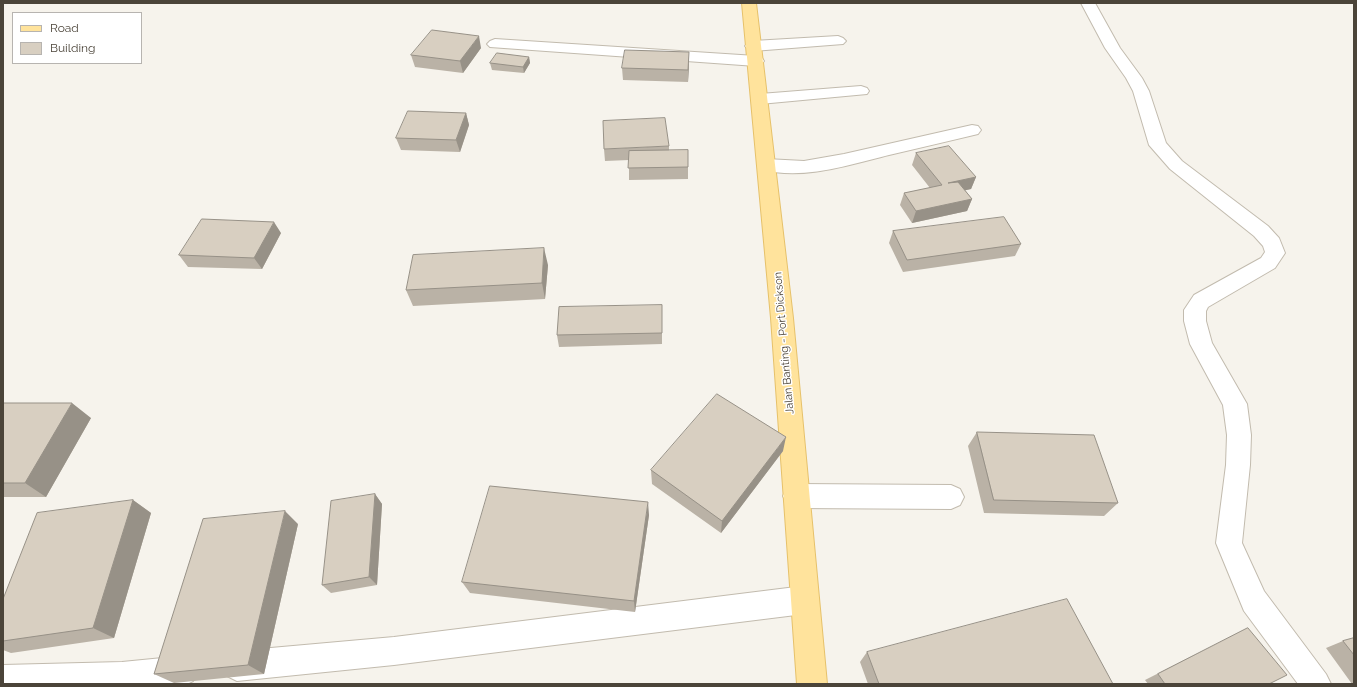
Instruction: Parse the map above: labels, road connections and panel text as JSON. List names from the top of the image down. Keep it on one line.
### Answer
{"streets":{"main road":["Jalan Banting - Port Dickson"]},"legend":["Road","Building"]}
